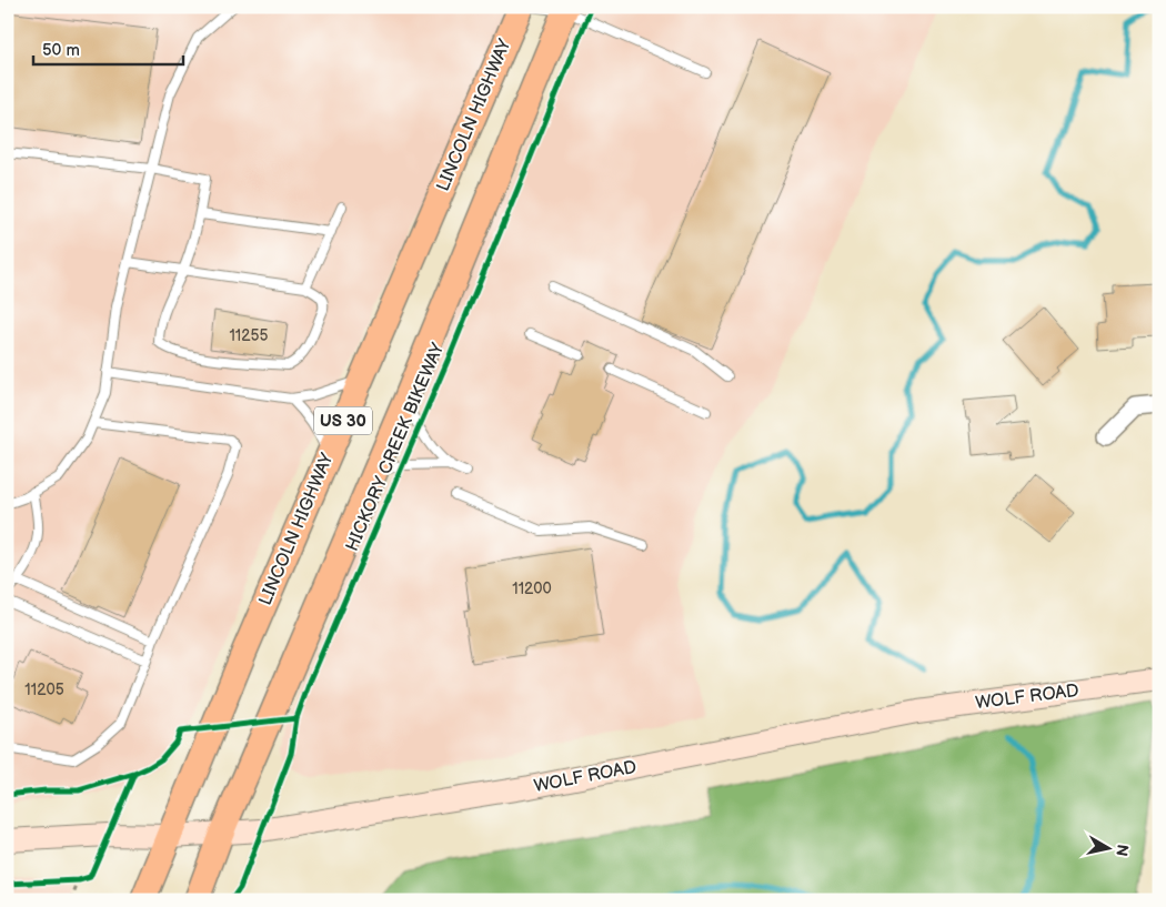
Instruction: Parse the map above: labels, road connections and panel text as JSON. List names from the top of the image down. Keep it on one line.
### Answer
{"streets":{"main road":["LINCOLN HIGHWAY","US 30","WOLF ROAD"],"cycle path":["HICKORY CREEK BIKEWAY"]},"crossings":[["LINCOLN HIGHWAY","WOLF ROAD"],["US 30","WOLF ROAD"]],"house_numbers":["11255","11200","11205"],"scale_bar":"50 m","north":"right"}
